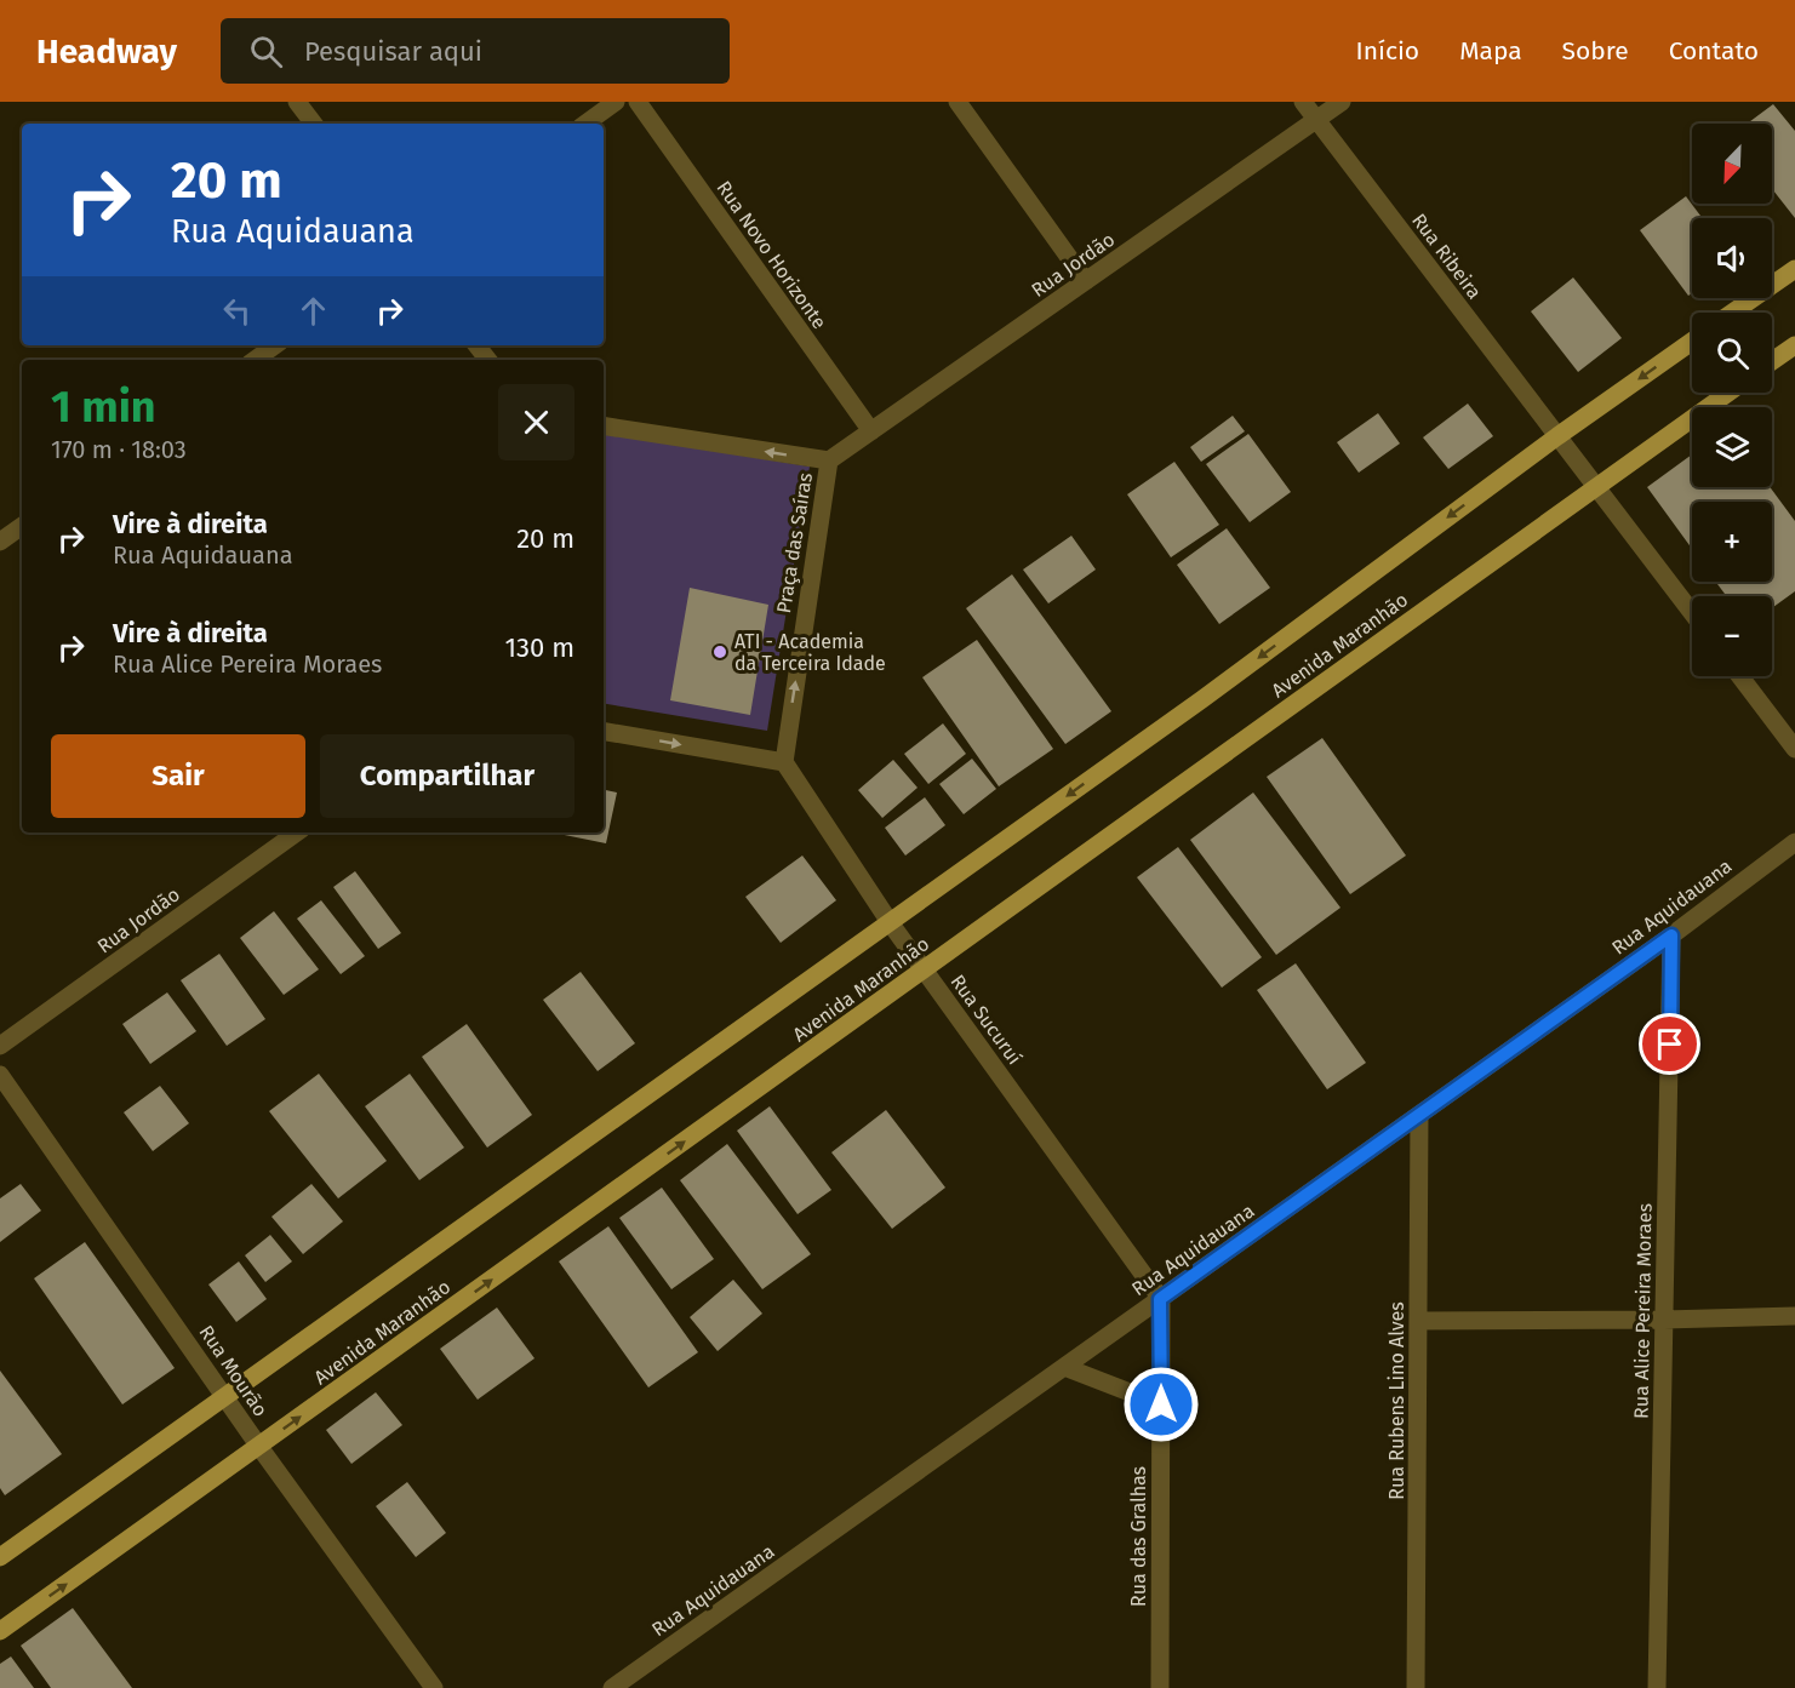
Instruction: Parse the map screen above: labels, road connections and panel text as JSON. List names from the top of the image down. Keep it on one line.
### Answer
{"streets":{"main road":["Avenida Maranhão"],"street":["Rua Novo Horizonte","Rua Ribeira","Rua Jordão","Praça das Saíras","Rua Aquidauana","Rua Sucuruí","Rua Alice Pereira Moraes","Rua Mourão","Rua Rubens Lino Alves","Rua das Gralhas"]},"crossings":[["Rua Novo Horizonte","Rua Jordão"],["Rua Ribeira","Rua Jordão"],["Rua Ribeira","Avenida Maranhão"],["Rua Jordão","Praça das Saíras"],["Praça das Saíras","Rua Sucuruí"],["Avenida Maranhão","Rua Sucuruí"],["Avenida Maranhão","Rua Mourão"],["Rua Aquidauana","Rua Sucuruí"],["Rua Aquidauana","Rua Alice Pereira Moraes"],["Rua Aquidauana","Rua Rubens Lino Alves"],["Rua Aquidauana","Rua das Gralhas"],["Rua Sucuruí","Rua das Gralhas"]],"places":["ATI - Academia da Terceira Idade"],"north":"bottom left","page":{"header":"Headway","search":"Pesquisar aqui","nav":["Início","Mapa","Sobre","Contato"],"map_buttons":["+","−"],"turn":["20 m","Rua Aquidauana"],"heading":["1 min","170 m · 18:03"],"list":[{"name":"Vire à direita","note":"Rua Aquidauana","value":"20 m"},{"name":"Vire à direita","note":"Rua Alice Pereira Moraes","value":"130 m"}],"buttons":["Sair","Compartilhar"]}}
